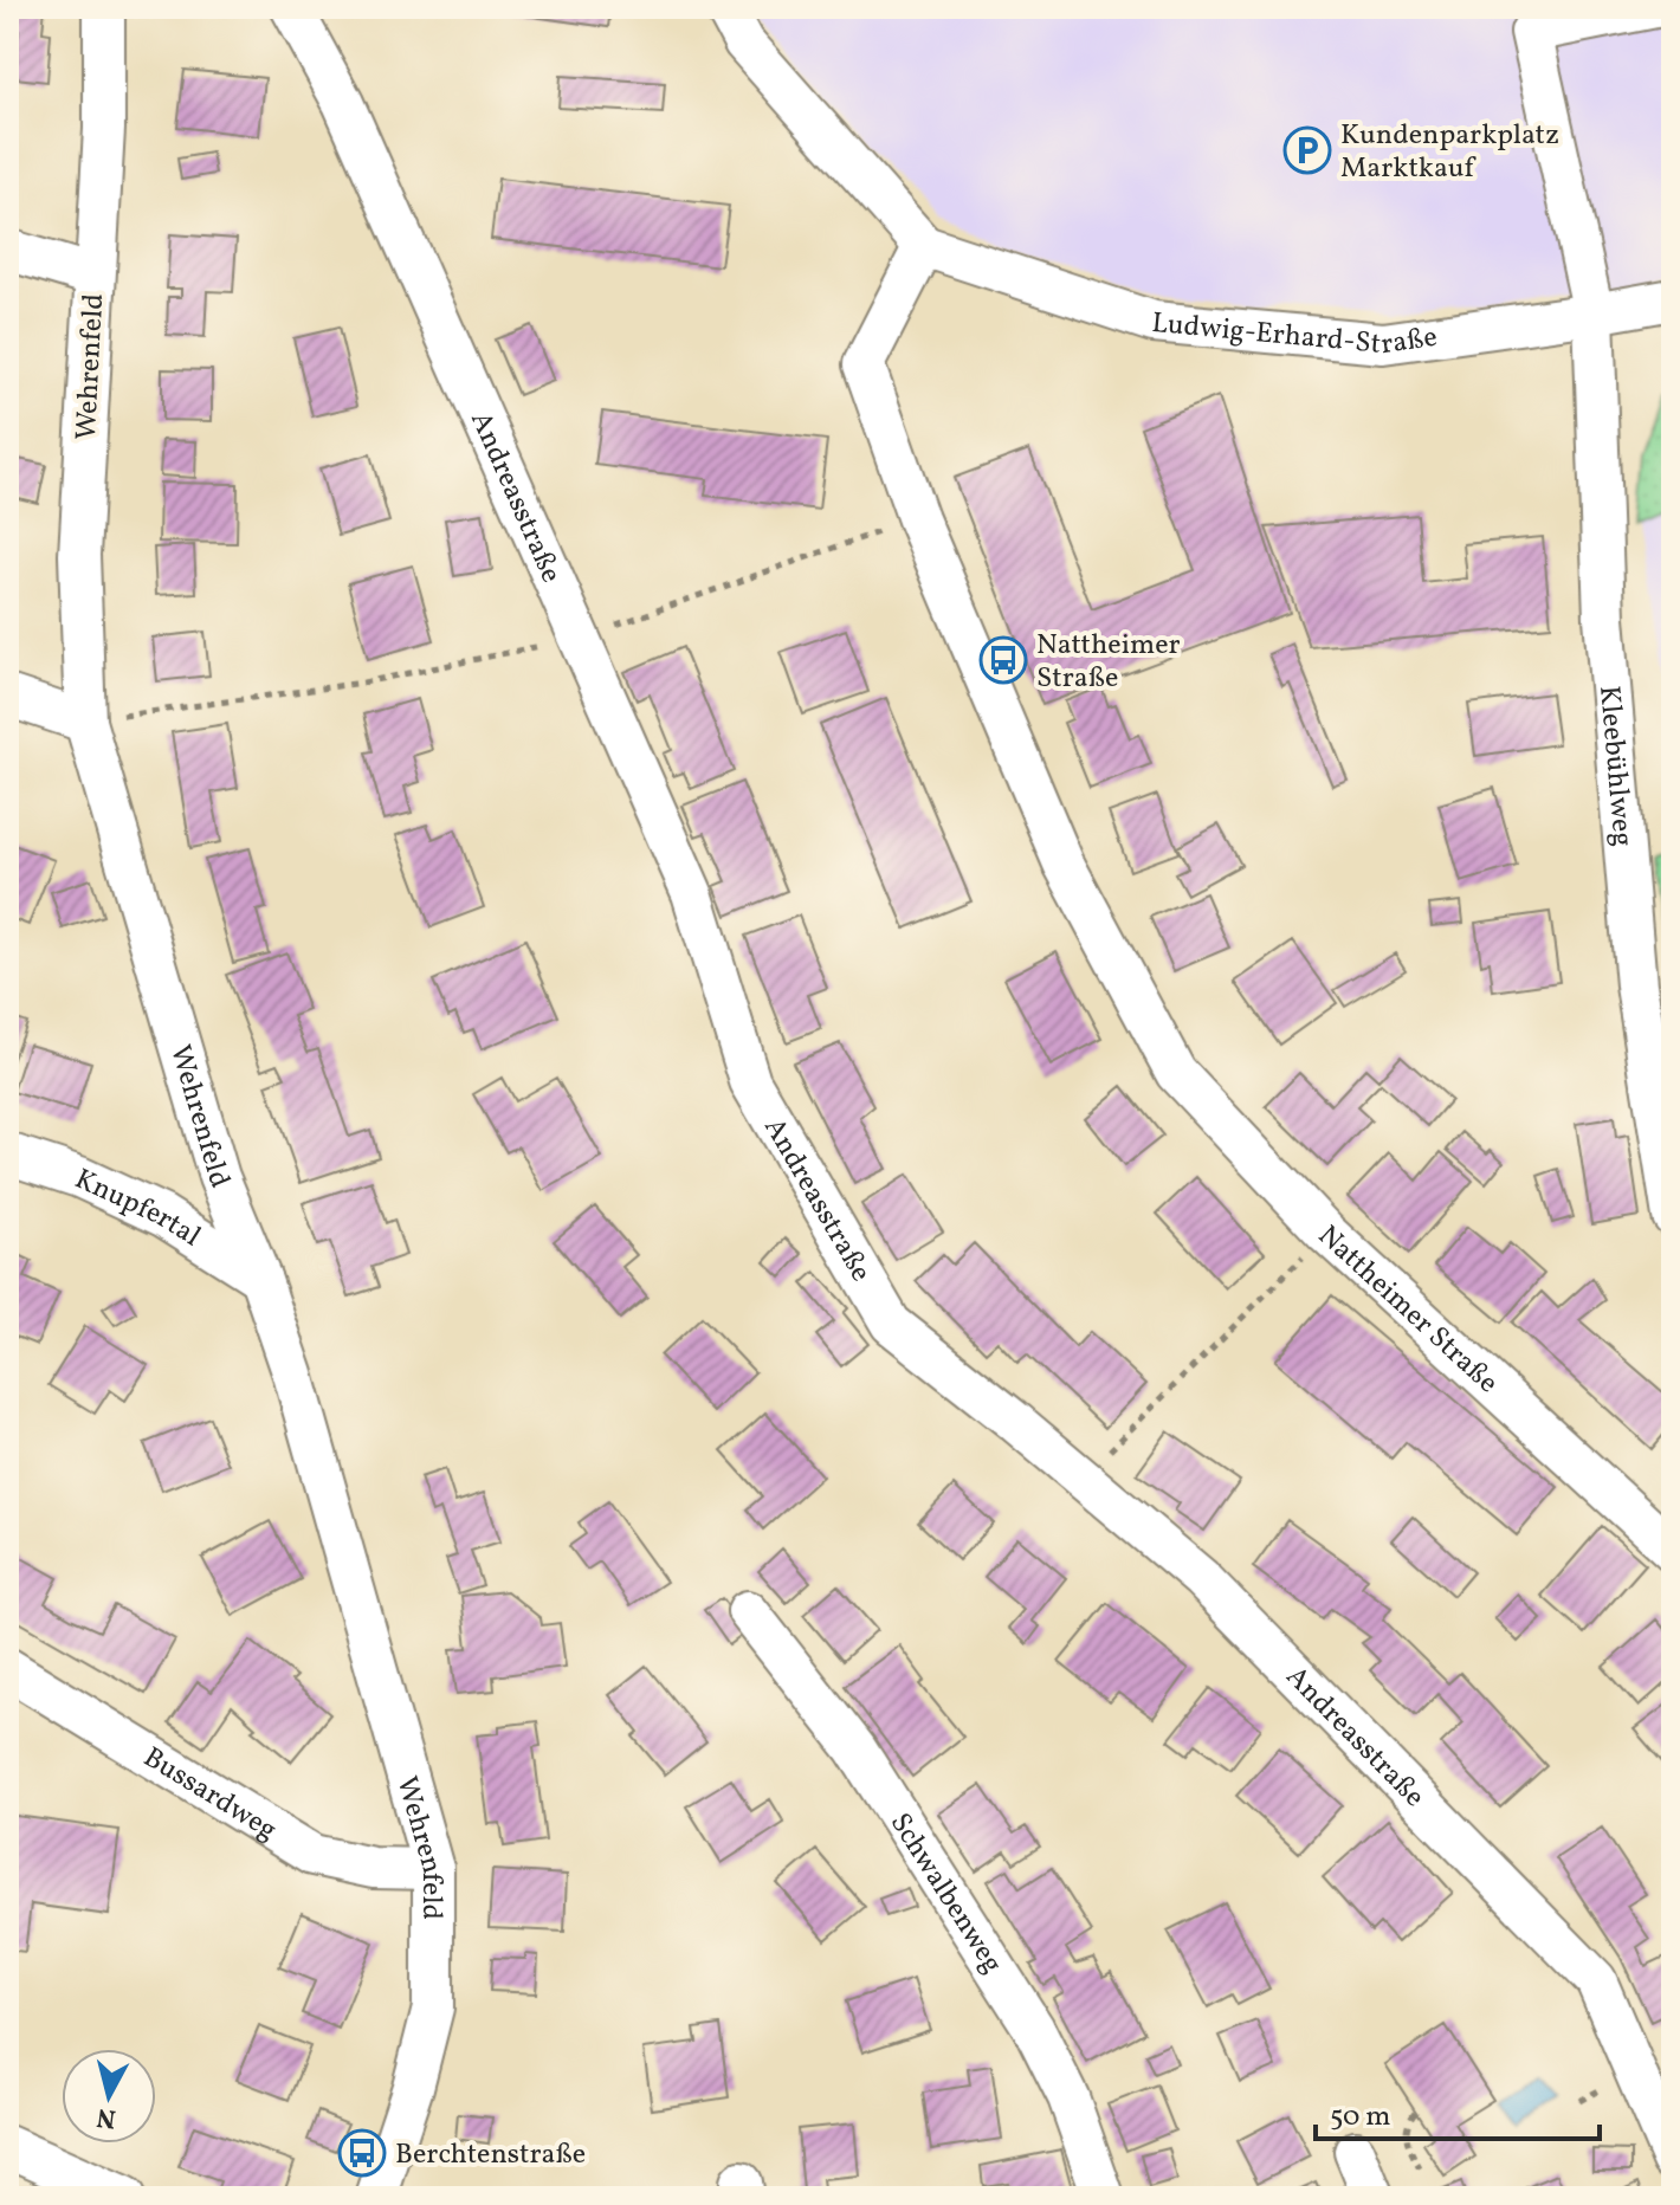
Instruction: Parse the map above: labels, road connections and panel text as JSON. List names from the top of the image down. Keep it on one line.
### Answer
{"streets":{"street":["Ludwig-Erhard-Straße","Wehrenfeld","Andreasstraße","Kleebühlweg","Knupfertal","Nattheimer Straße","Bussardweg","Schwalbenweg"]},"crossings":[["Ludwig-Erhard-Straße","Kleebühlweg"],["Ludwig-Erhard-Straße","Nattheimer Straße"],["Wehrenfeld","Knupfertal"],["Wehrenfeld","Bussardweg"]],"places":{"parking":["Kundenparkplatz Marktkauf"],"bus stop":["Nattheimer Straße","Berchtenstraße"]},"scale_bar":"50 m","north":"bottom"}
